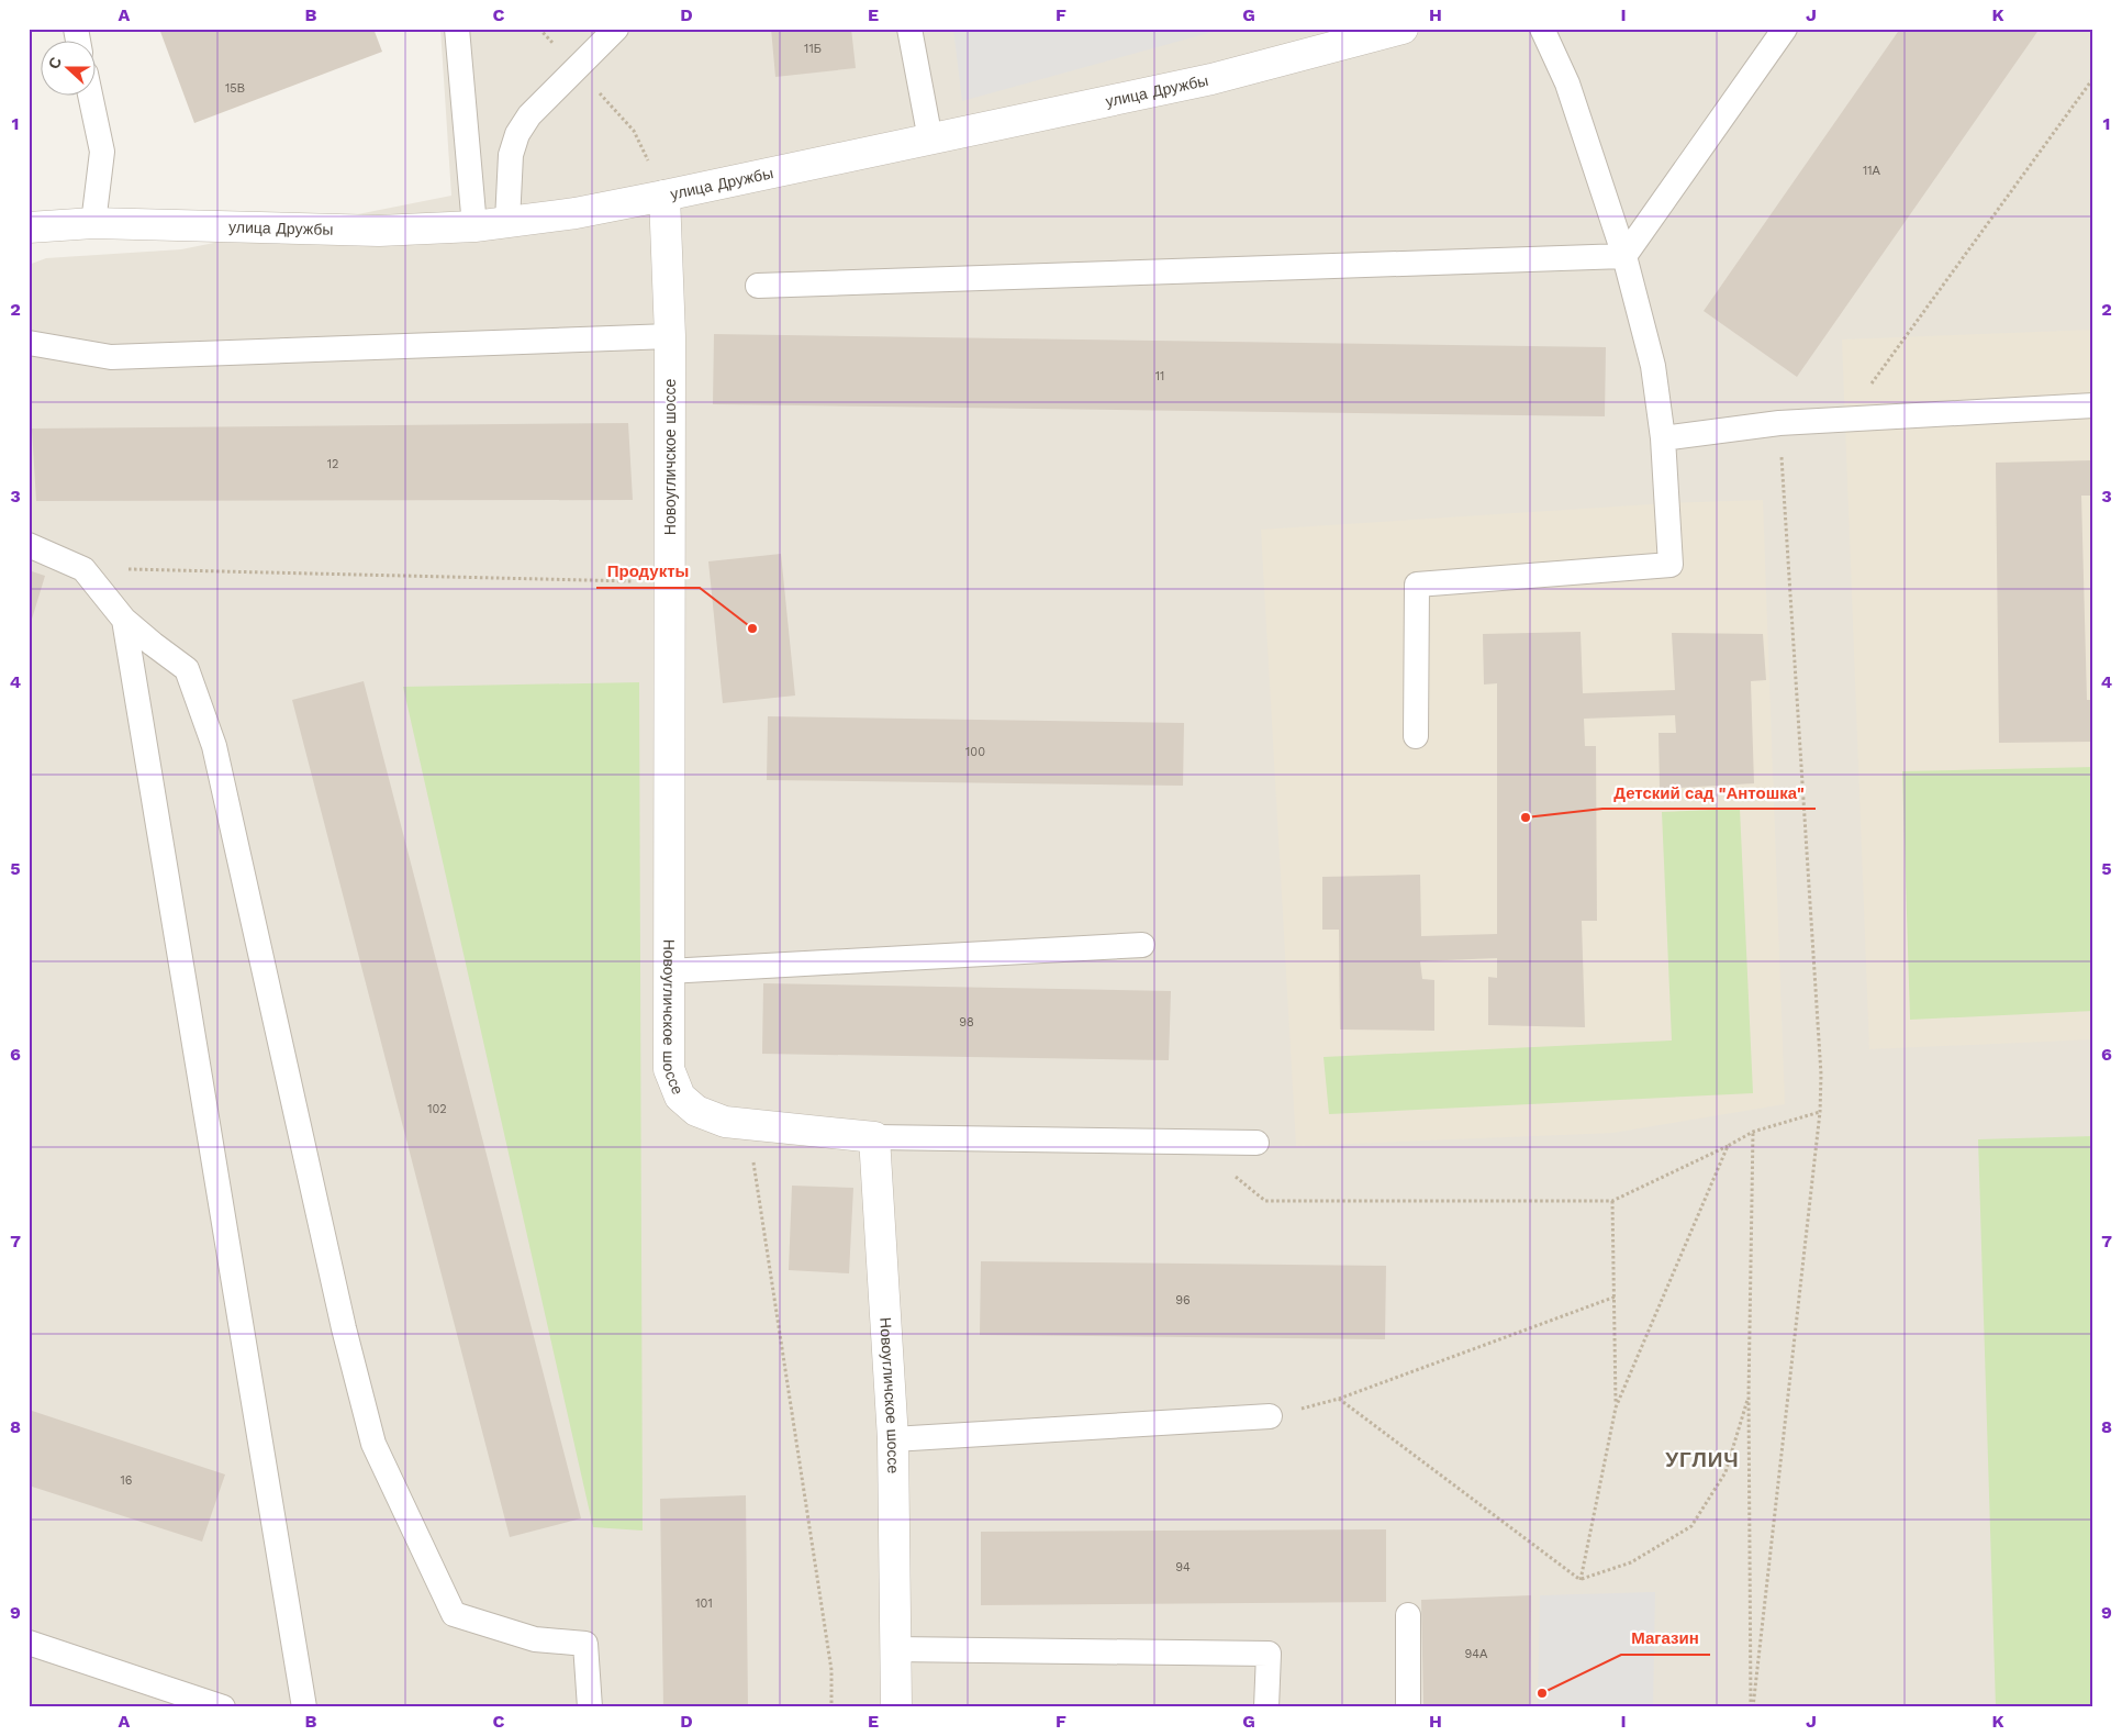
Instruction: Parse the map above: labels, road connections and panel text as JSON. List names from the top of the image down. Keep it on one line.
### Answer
{"streets":{"street":["улица Дружбы","Новоугличское шоссе"]},"crossings":[["улица Дружбы","Новоугличское шоссе"]],"districts":["УГЛИЧ"],"places":["Продукты","Детский сад \"Антошка\"","Магазин"],"house_numbers":["11Б","15В","11А","11","12","100","98","102","96","16","94","101","94А"],"north":"left","grid":{"columns":["A","B","C","D","E","F","G","H","I","J","K"],"rows":["1","2","3","4","5","6","7","8","9"]}}
